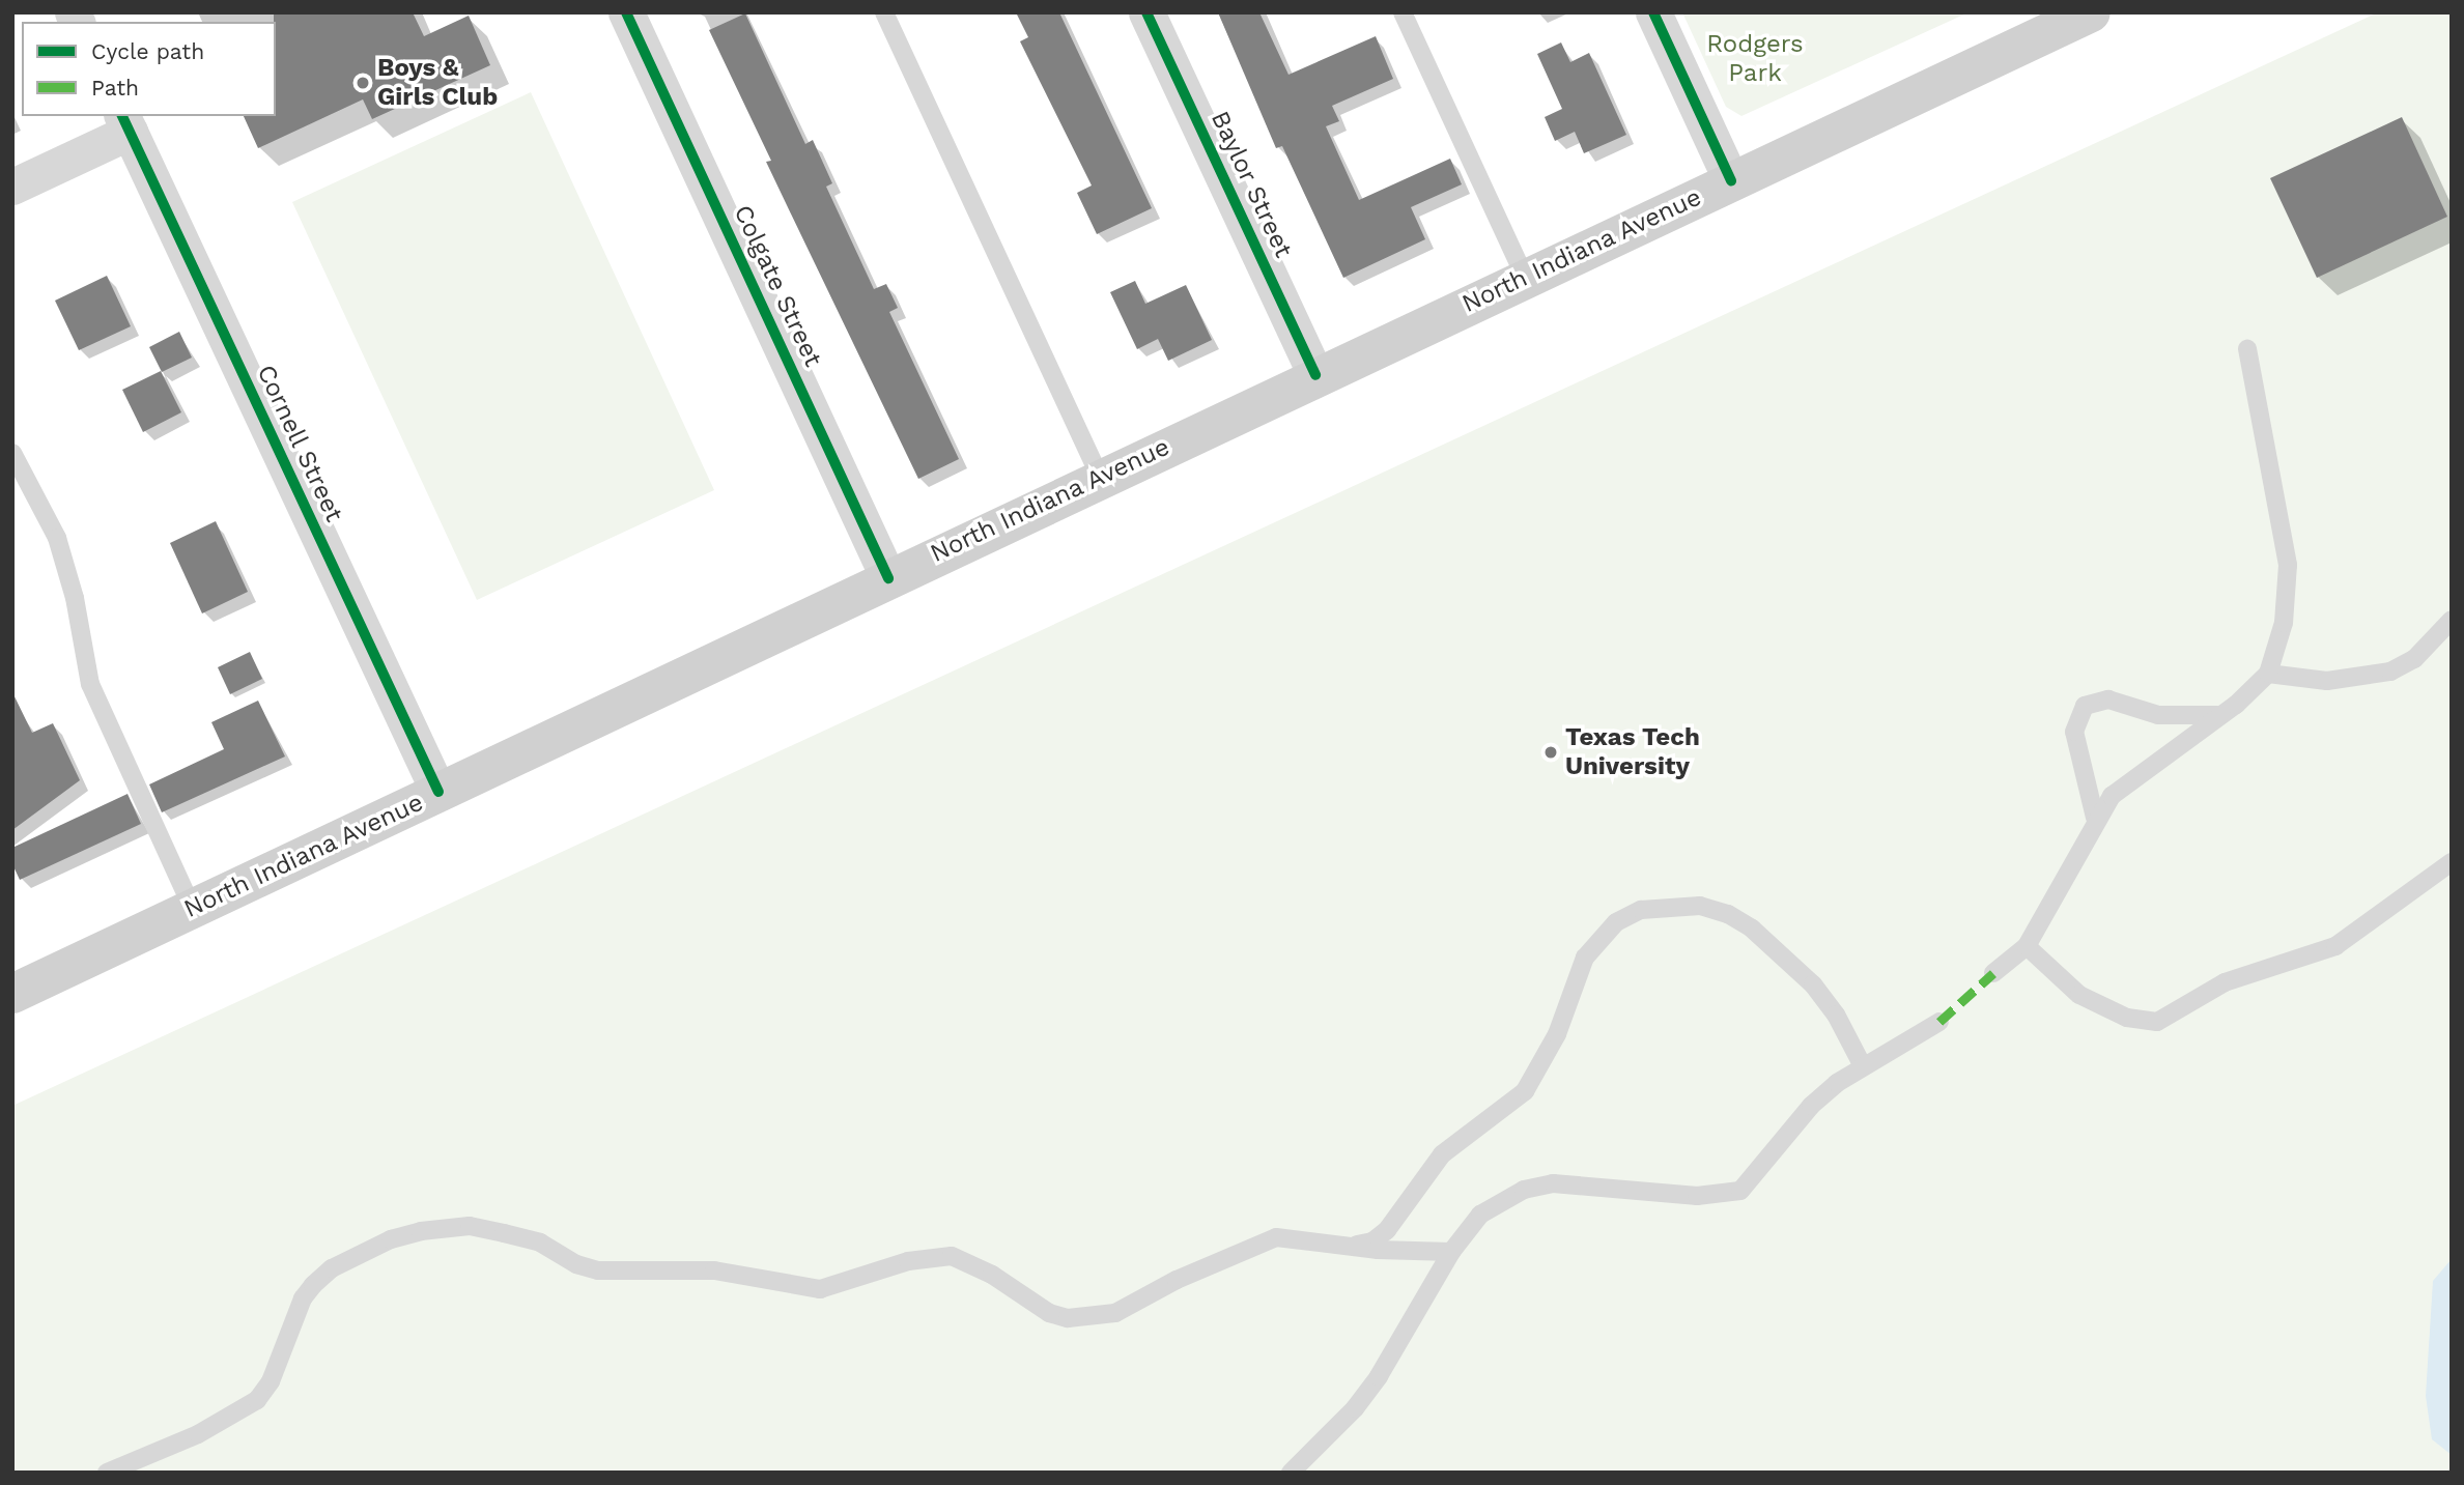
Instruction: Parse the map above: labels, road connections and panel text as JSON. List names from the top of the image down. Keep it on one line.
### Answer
{"streets":{"main road":["North Indiana Avenue"],"street":["Baylor Street","Colgate Street","Cornell Street"]},"crossings":[["Baylor Street","North Indiana Avenue"],["North Indiana Avenue","Colgate Street"],["North Indiana Avenue","Cornell Street"]],"parks":["Rodgers Park"],"places":["Boys & Girls Club","Texas Tech University"],"legend":["Cycle path","Path"]}
